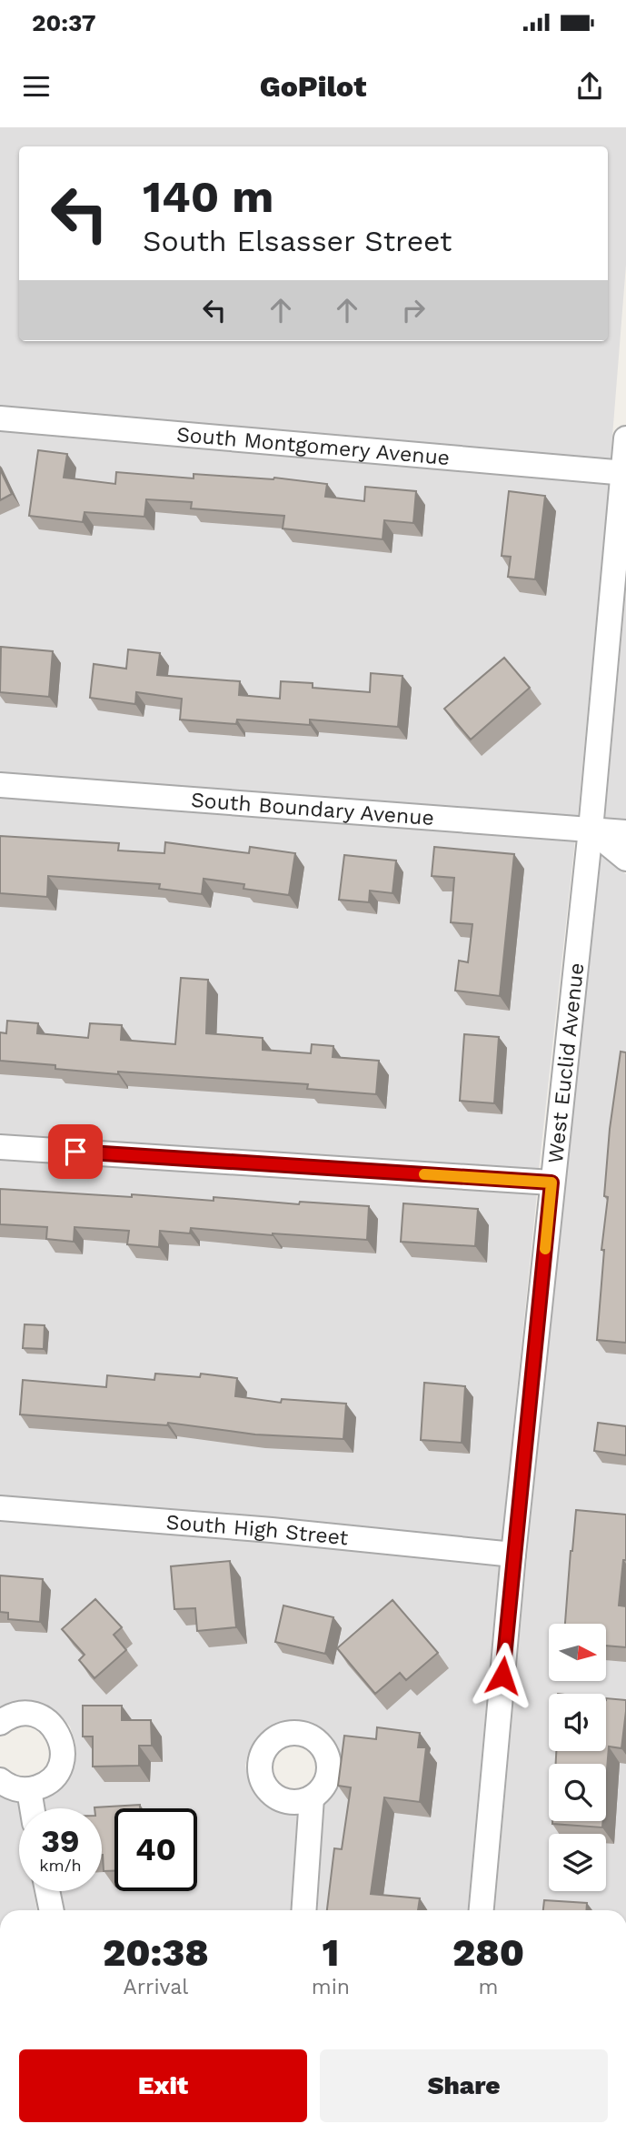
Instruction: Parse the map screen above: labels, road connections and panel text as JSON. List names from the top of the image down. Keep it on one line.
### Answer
{"streets":{"street":["South Montgomery Avenue","South Boundary Avenue","West Euclid Avenue","South High Street"]},"crossings":[["South Montgomery Avenue","West Euclid Avenue"],["South Boundary Avenue","West Euclid Avenue"],["West Euclid Avenue","South High Street"]],"north":"right","page":{"status":"20:37","header":"GoPilot","turn":["140 m","South Elsasser Street"],"speed":"39 km/h","limit":"40","eta":["20:38","Arrival","1","min","280","m"],"buttons":["Exit","Share"]}}
